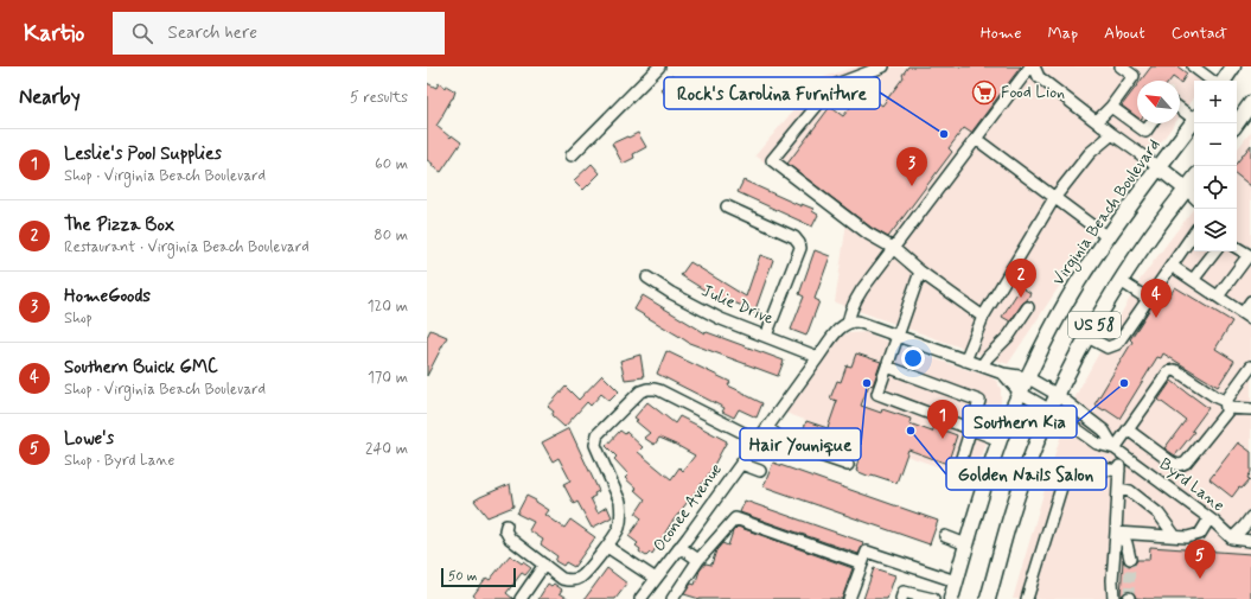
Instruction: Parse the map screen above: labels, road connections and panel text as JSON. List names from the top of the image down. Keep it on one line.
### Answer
{"streets":{"main road":["Virginia Beach Boulevard","US 58"],"street":["Julie Drive","Byrd Lane","Oconee Avenue"]},"crossings":[["Virginia Beach Boulevard","Byrd Lane"],["Julie Drive","Oconee Avenue"],["US 58","Byrd Lane"],["Byrd Lane","Oconee Avenue"]],"places":{"supermarket":["Food Lion"],"other":["Rock's Carolina Furniture","Hair Younique","Southern Kia","Golden Nails Salon"]},"scale_bar":"50 m","north":"top left","page":{"header":"Kartio","search":"Search here","nav":["Home","Map","About","Contact"],"heading":["Nearby","5 results"],"map_buttons":["+","−"],"list":[{"mark":"1","name":"Leslie's Pool Supplies","note":"Shop · Virginia Beach Boulevard","value":"60 m"},{"mark":"2","name":"The Pizza Box","note":"Restaurant · Virginia Beach Boulevard","value":"80 m"},{"mark":"3","name":"HomeGoods","note":"Shop","value":"120 m"},{"mark":"4","name":"Southern Buick GMC","note":"Shop · Virginia Beach Boulevard","value":"170 m"},{"mark":"5","name":"Lowe's","note":"Shop · Byrd Lane","value":"240 m"}],"pins":["3","2","4","1","5"],"scale":"50 m"}}
